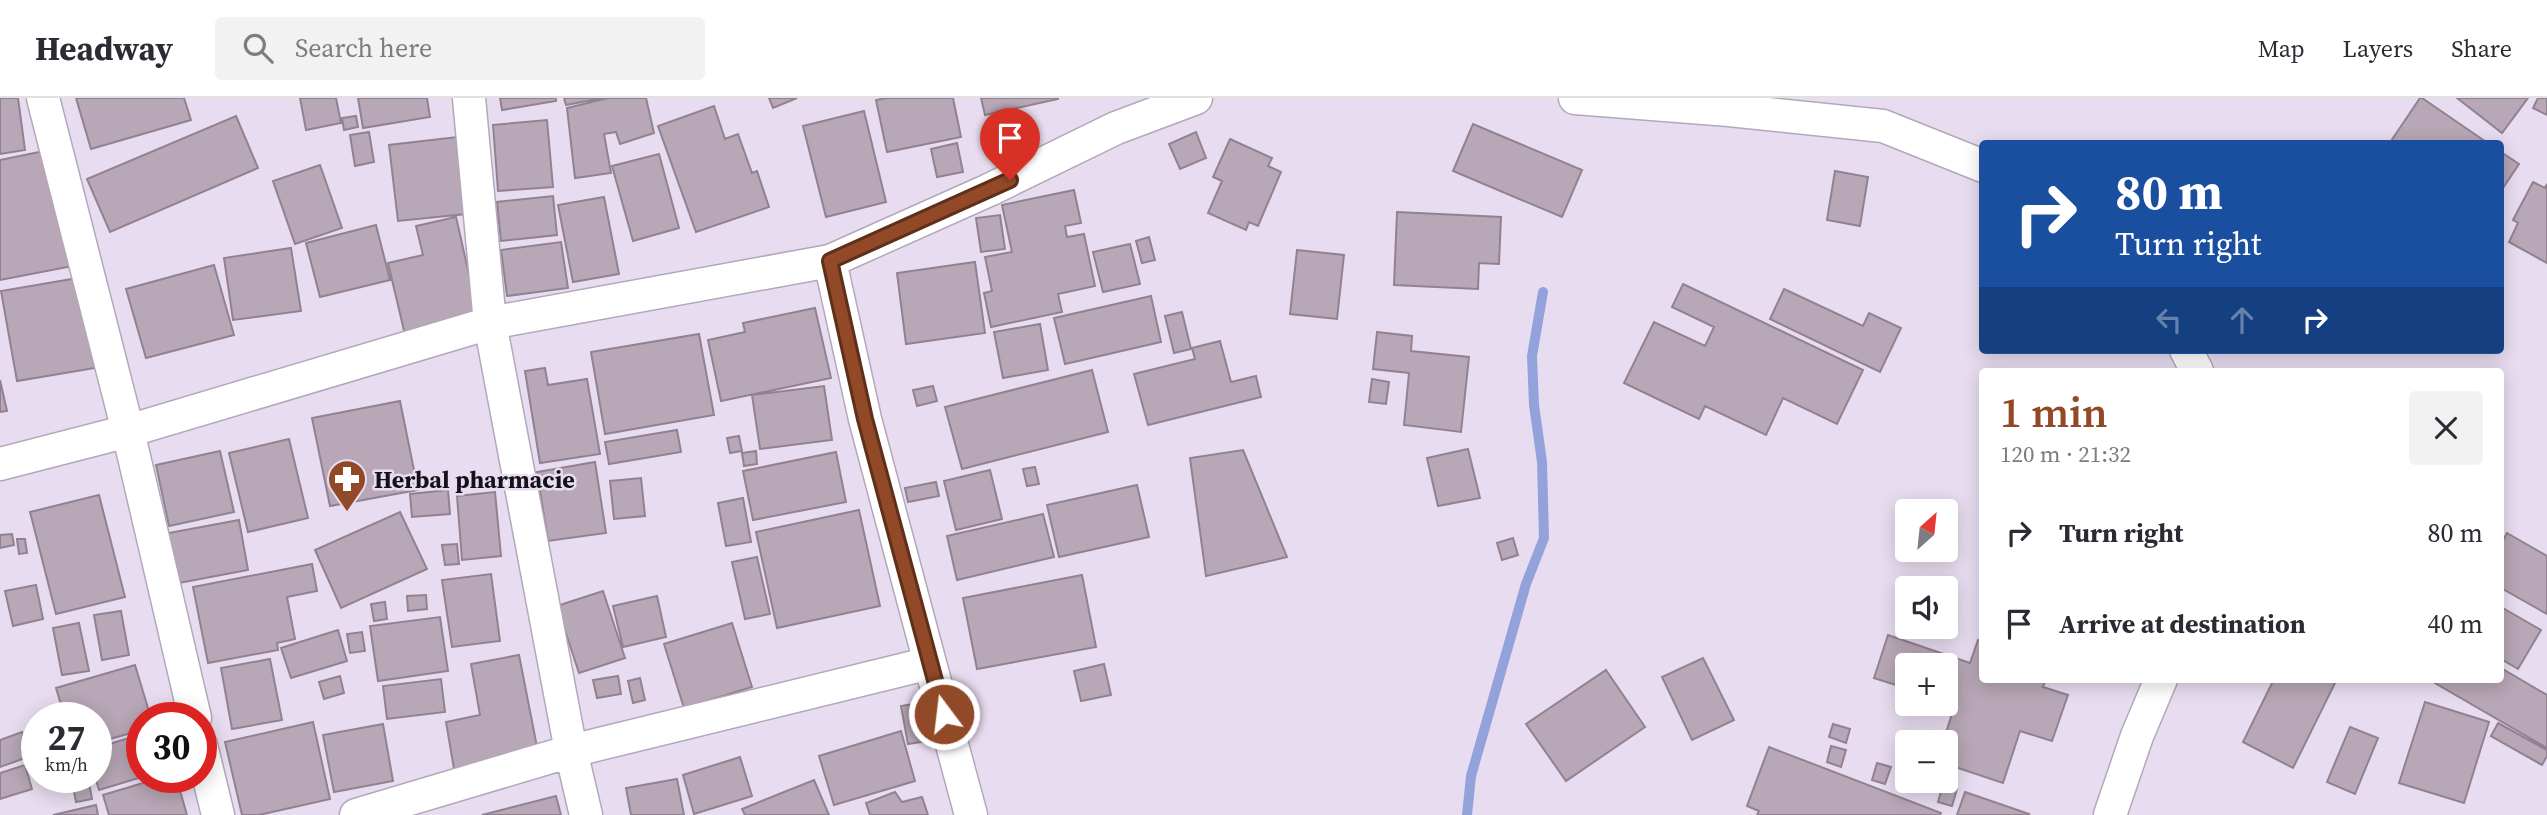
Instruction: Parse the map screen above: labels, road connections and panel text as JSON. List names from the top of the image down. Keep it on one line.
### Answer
{"places":{"pharmacy":["Herbal pharmacie"]},"north":"top right","page":{"header":"Headway","search":"Search here","nav":["Map","Layers","Share"],"turn":["80 m","Turn right"],"heading":["1 min","120 m · 21:32"],"list":[{"name":"Turn right","value":"80 m"},{"name":"Arrive at destination","value":"40 m"}],"map_buttons":["+","−"],"speed":"27 km/h","limit":"30"}}
